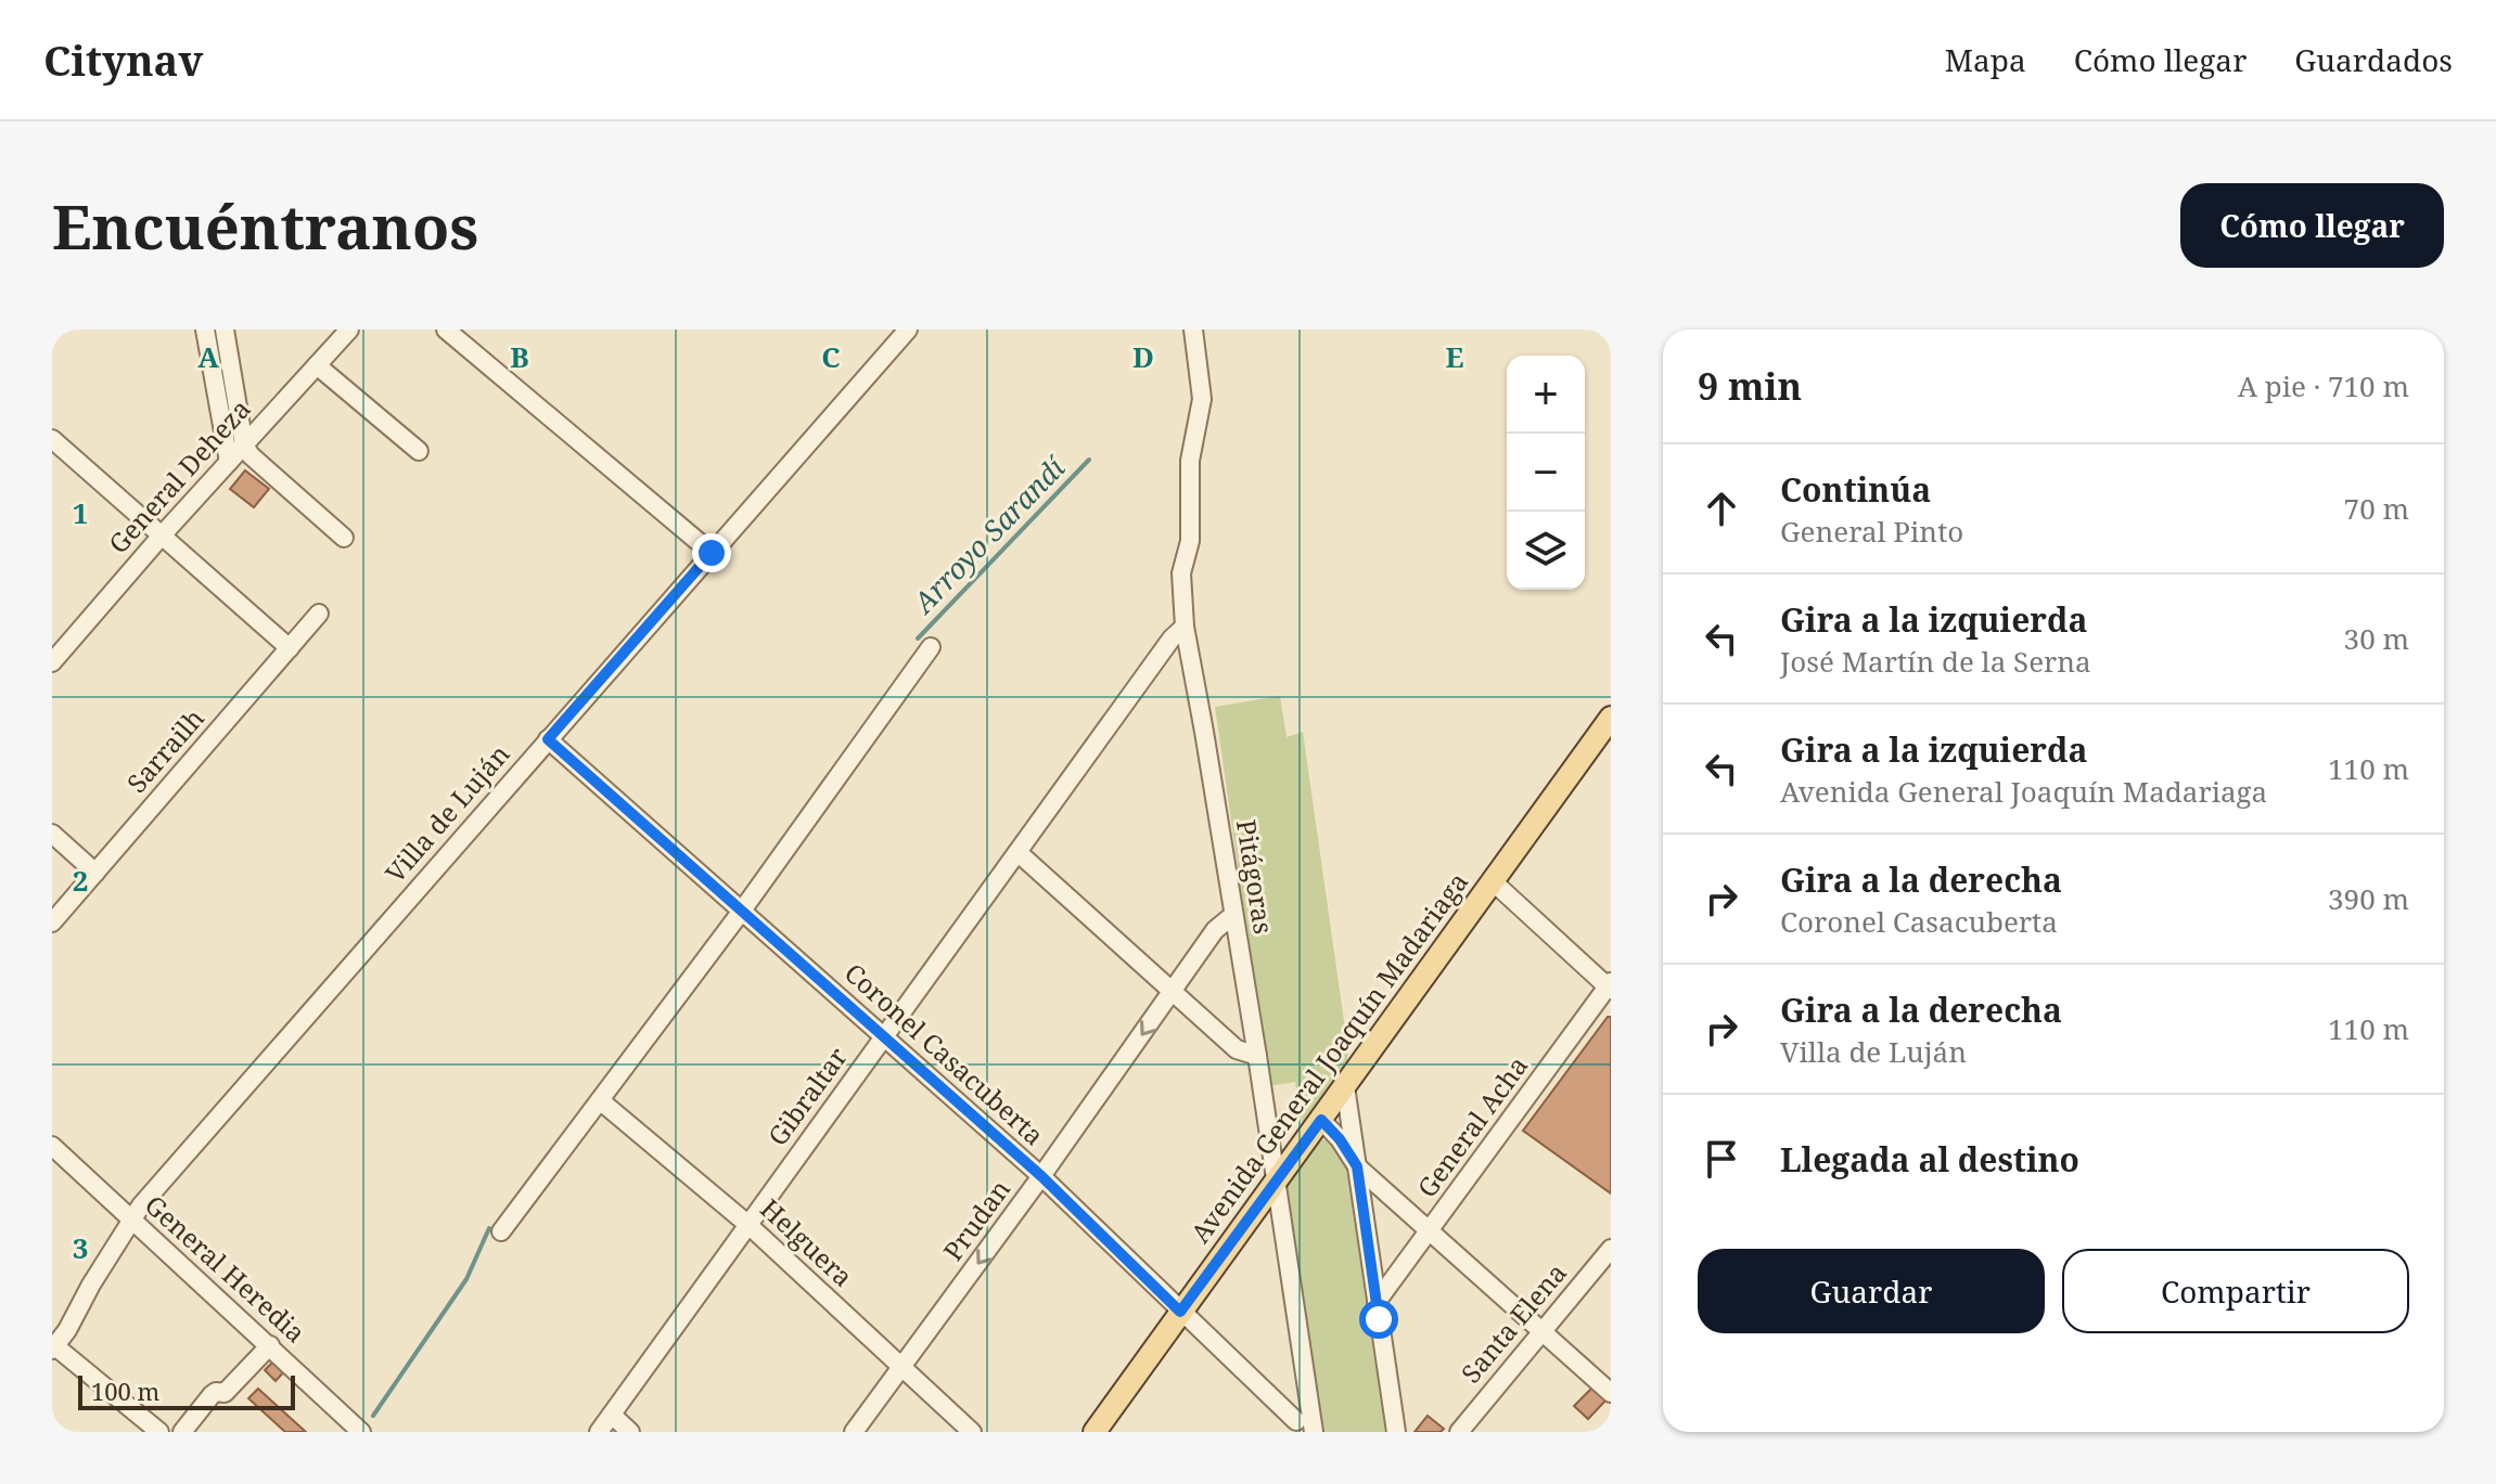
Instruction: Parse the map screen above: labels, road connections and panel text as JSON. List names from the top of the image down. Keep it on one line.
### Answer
{"streets":{"main road":["Avenida General Joaquín Madariaga"],"street":["General Deheza","Sarrailh","Villa de Luján","Pitágoras","Coronel Casacuberta","Gibraltar","General Acha","Prudan","Helguera","General Heredia","Santa Elena"]},"crossings":[["Villa de Luján","Coronel Casacuberta"],["Villa de Luján","General Heredia"],["Pitágoras","Coronel Casacuberta"],["Pitágoras","Avenida General Joaquín Madariaga"],["Pitágoras","Gibraltar"],["Pitágoras","Prudan"],["Coronel Casacuberta","Avenida General Joaquín Madariaga"],["Coronel Casacuberta","Gibraltar"],["Coronel Casacuberta","Prudan"],["Gibraltar","Helguera"],["Prudan","Helguera"]],"one_way":["Prudan"],"water":["Arroyo Sarandí"],"scale_bar":"100 m","page":{"header":"Citynav","nav":["Mapa","Cómo llegar","Guardados"],"buttons":["Cómo llegar",["Guardar","Compartir"]],"title":"Encuéntranos","heading":["9 min","A pie · 710 m"],"map_buttons":["+","−"],"list":[["Continúa","General Pinto","70 m"],["Gira a la izquierda","José Martín de la Serna","30 m"],["Gira a la izquierda","Avenida General Joaquín Madariaga","110 m"],["Gira a la derecha","Coronel Casacuberta","390 m"],["Gira a la derecha","Villa de Luján","110 m"],"Llegada al destino"],"scale":"100 m"},"grid":{"columns":["A","B","C","D","E"],"rows":["1","2","3"]}}
